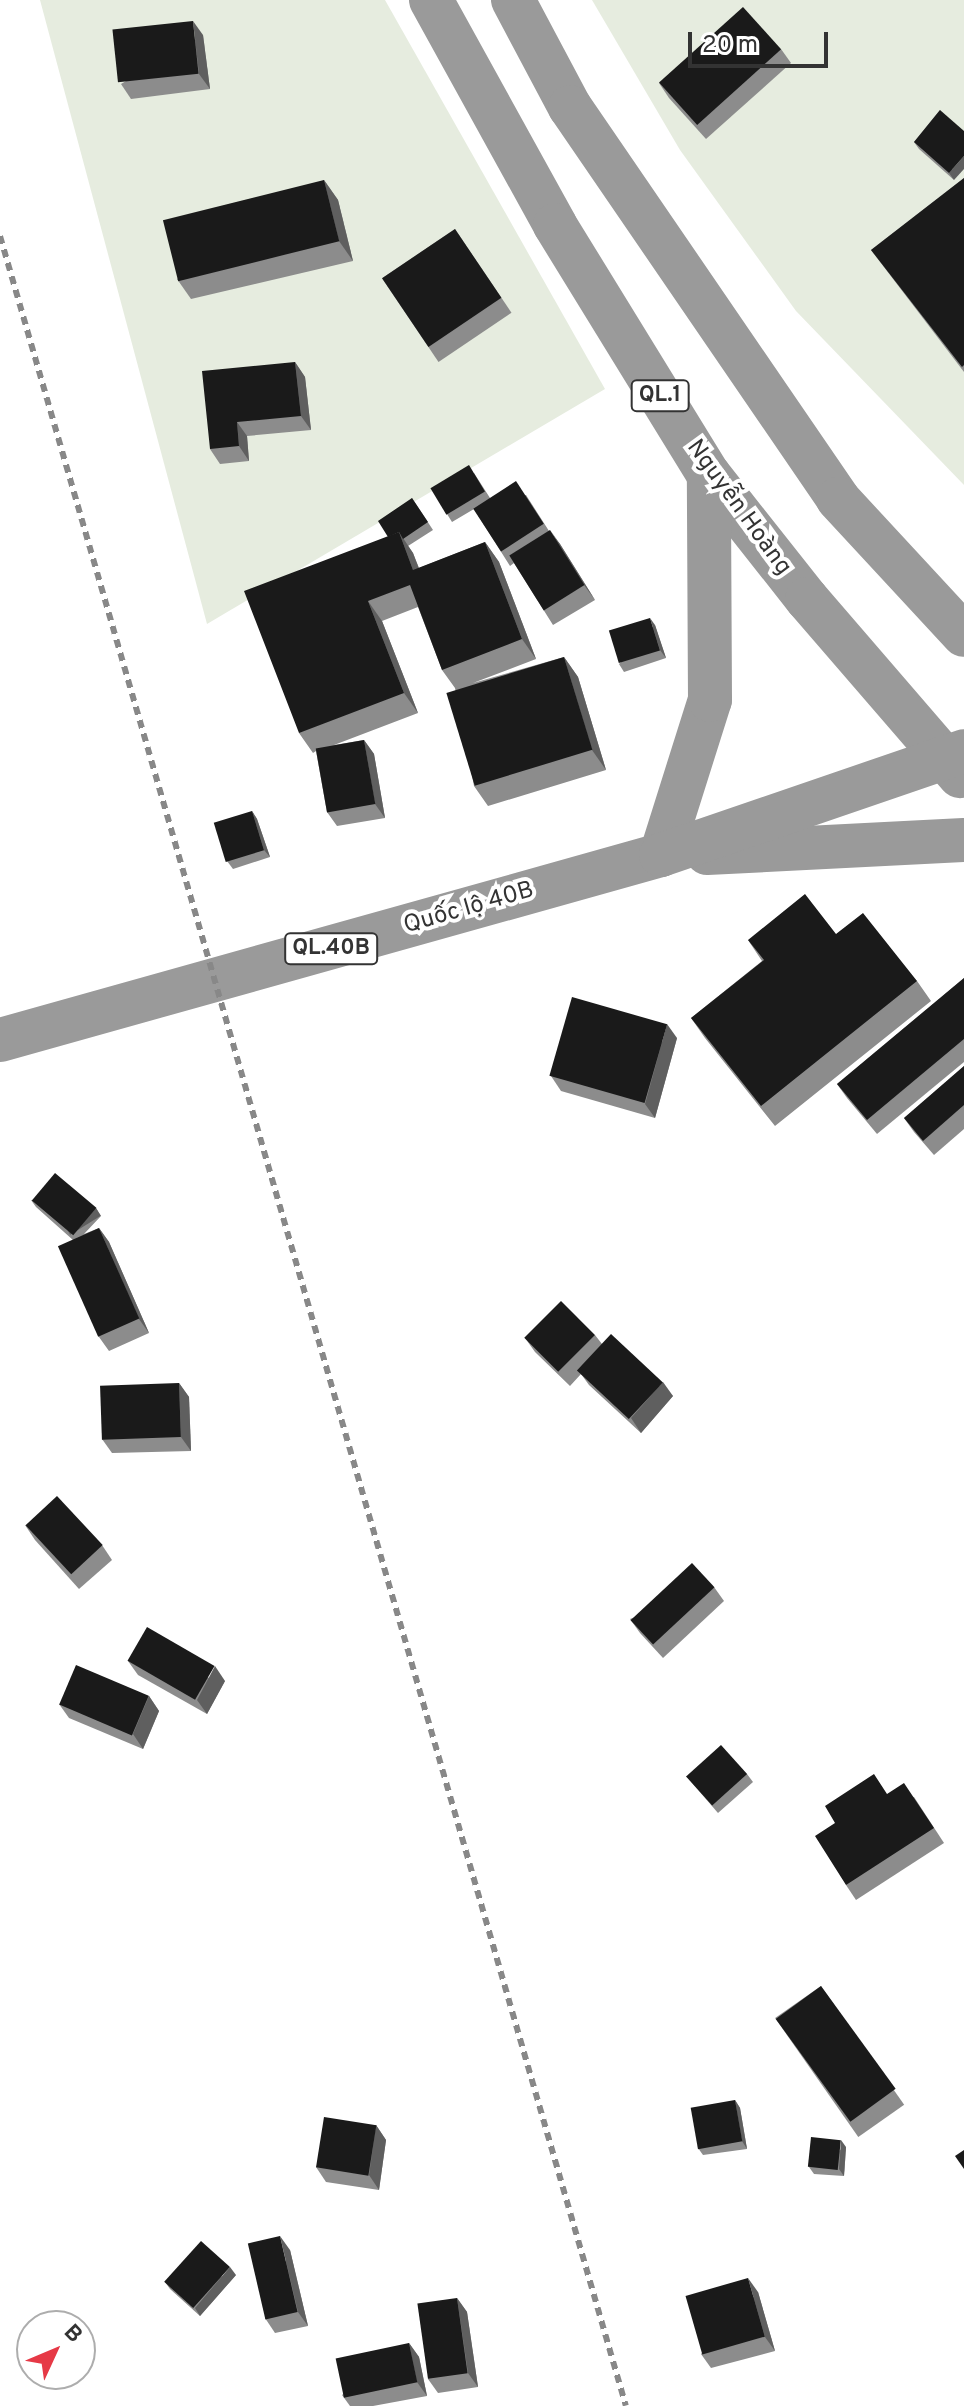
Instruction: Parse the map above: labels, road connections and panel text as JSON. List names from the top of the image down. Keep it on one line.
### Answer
{"streets":{"highway":["QL.1","Nguyễn Hoàng","Quốc lộ 40B","QL.40B"]},"crossings":[["Nguyễn Hoàng","Quốc lộ 40B"]],"scale_bar":"20 m","north":"top right"}
